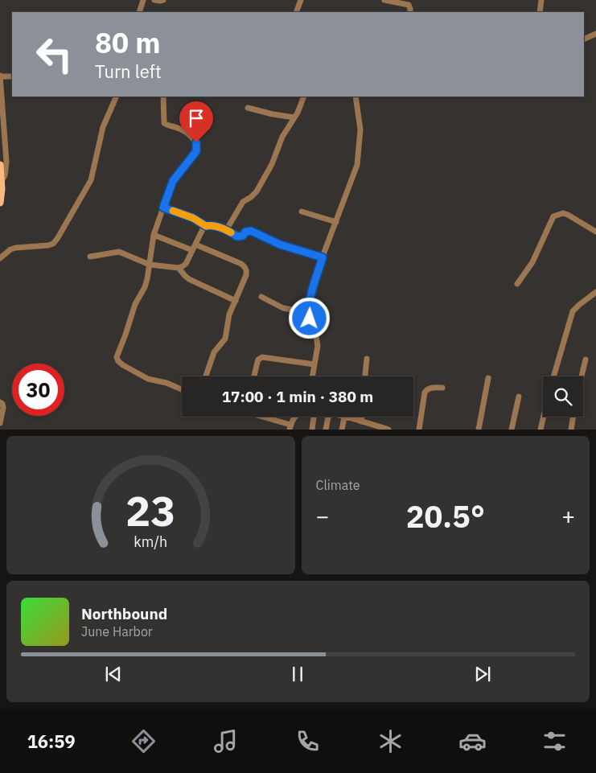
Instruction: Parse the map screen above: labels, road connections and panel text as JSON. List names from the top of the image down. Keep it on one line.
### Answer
{"page":{"turn":["80 m","Turn left"],"limit":"30","trip":"17:00 · 1 min · 380 m","tile":"Climate","heat":["−","20.5°","+"],"song":["Northbound","June Harbor"],"tabs":"16:59","gauge":["23","km/h"]}}
